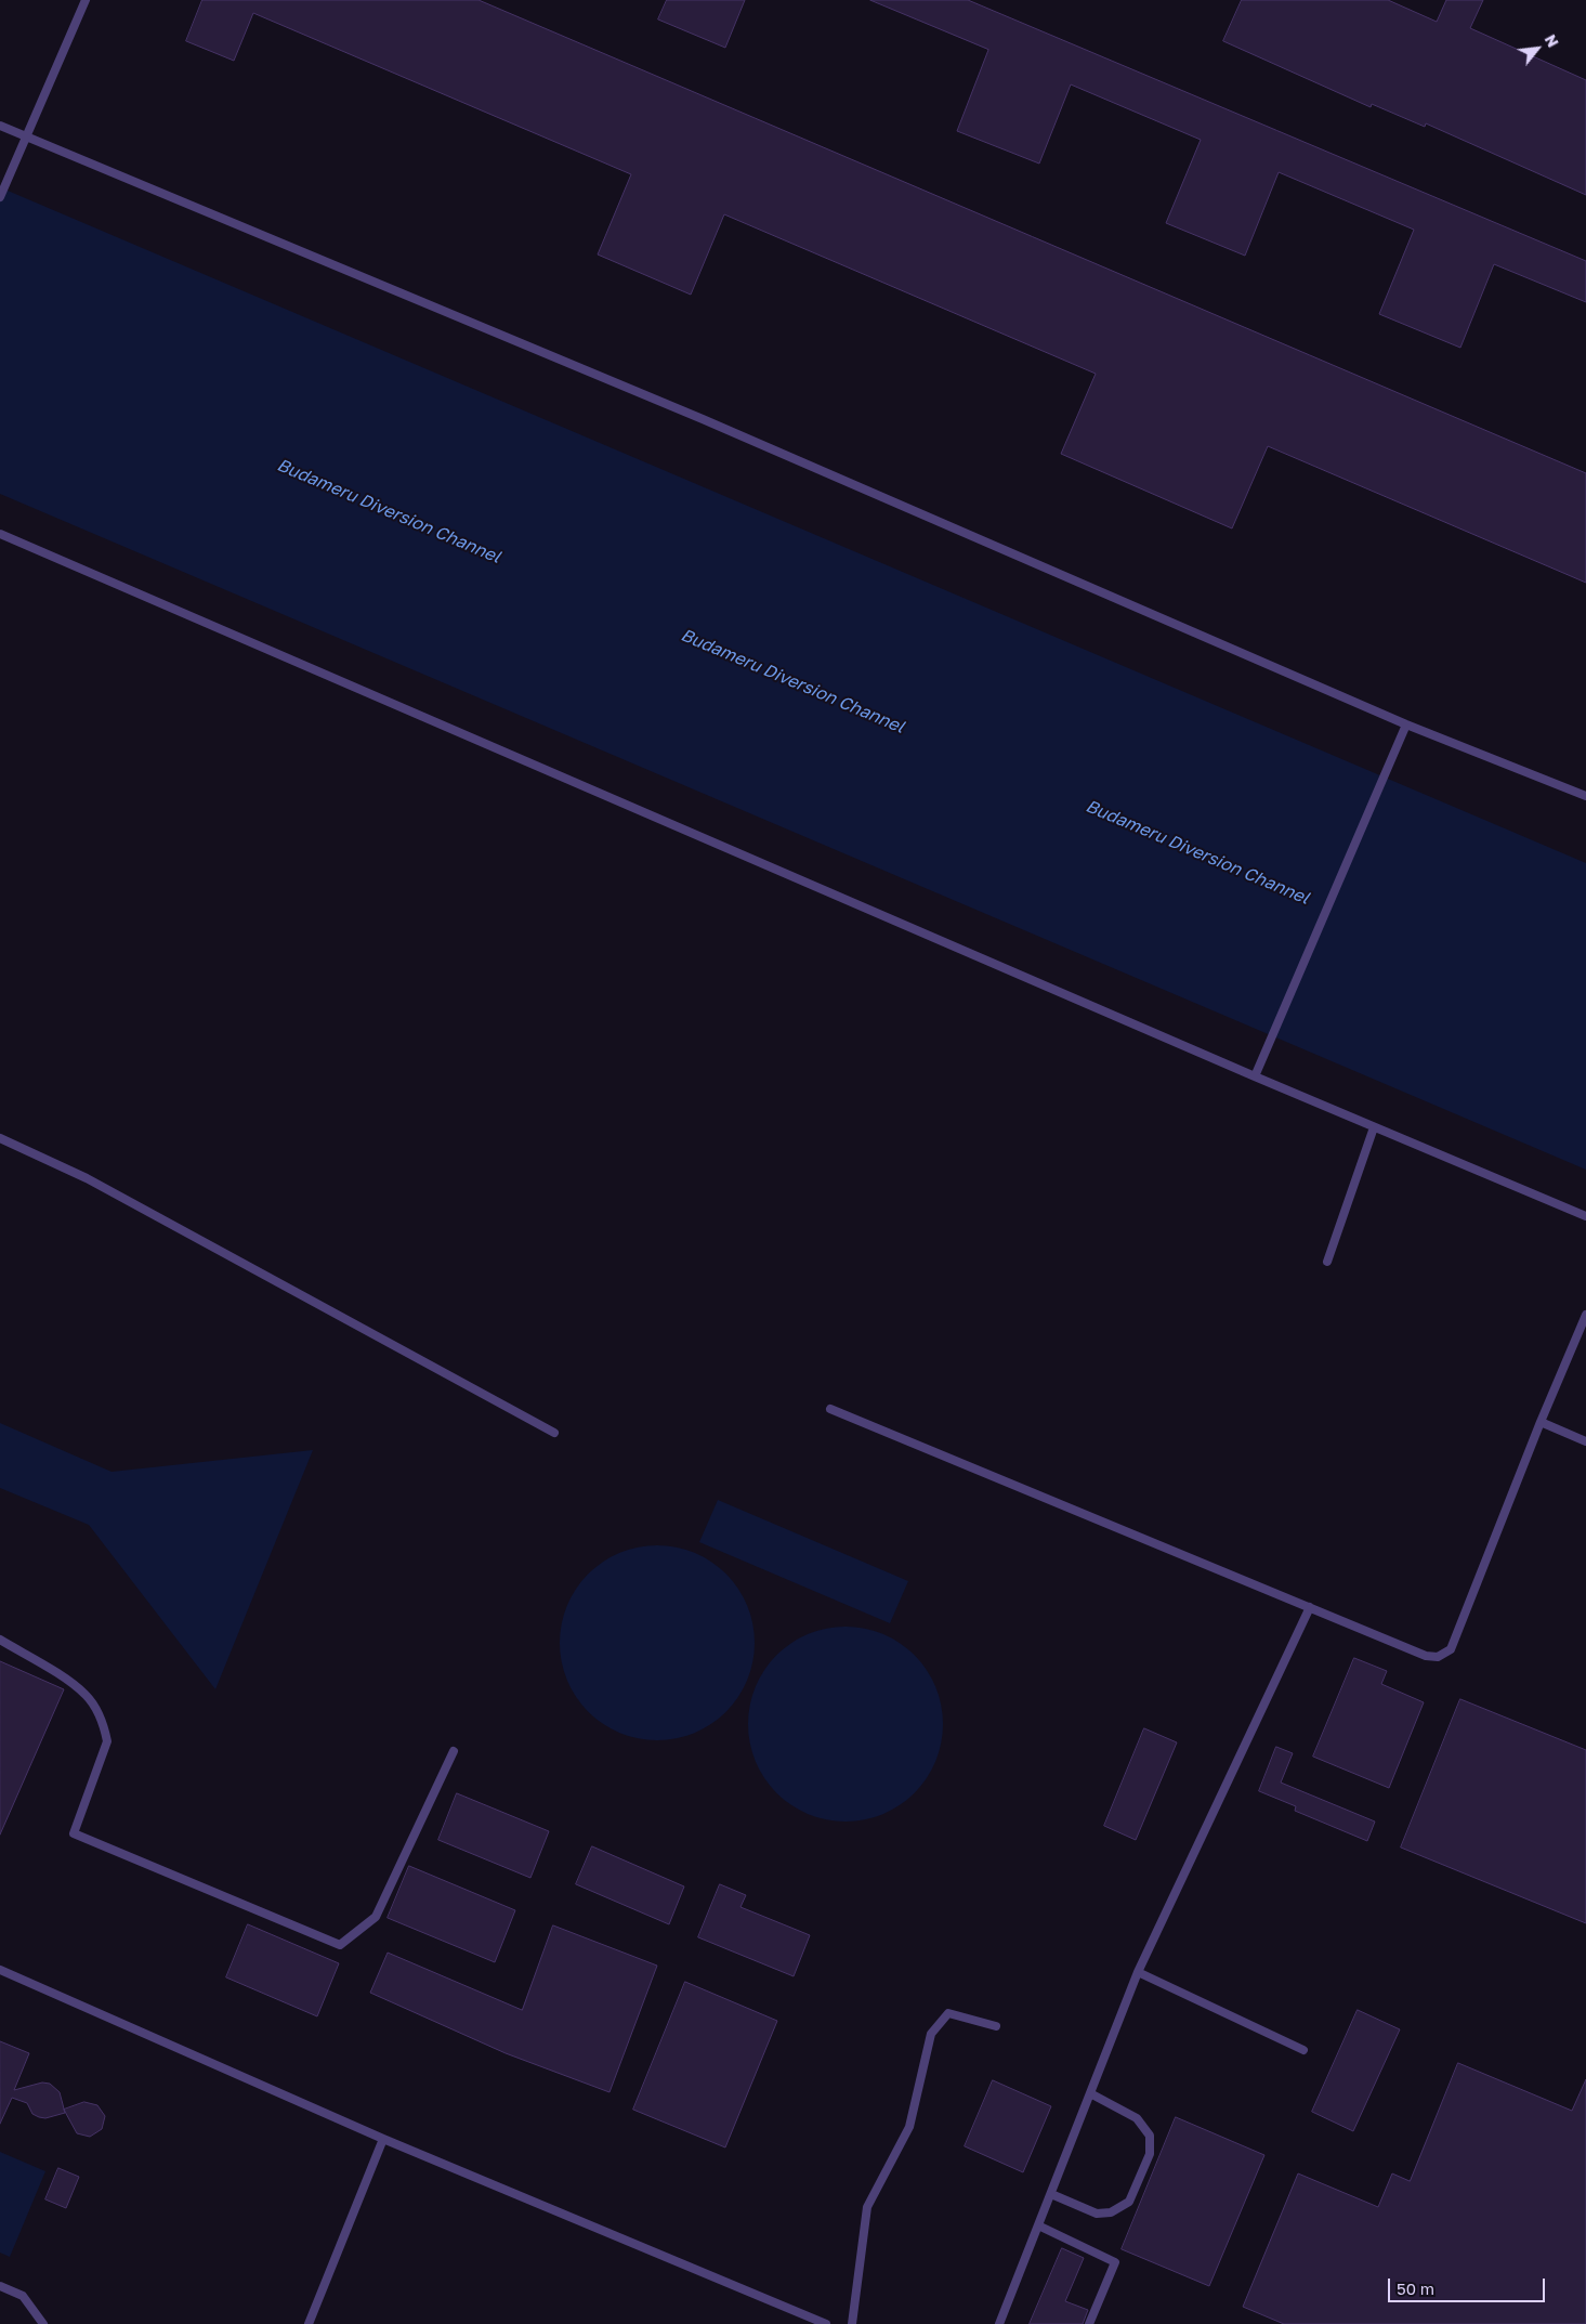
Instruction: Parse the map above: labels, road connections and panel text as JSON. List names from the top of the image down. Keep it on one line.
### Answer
{"water":["Budameru Diversion Channel"],"scale_bar":"50 m","north":"top right"}
